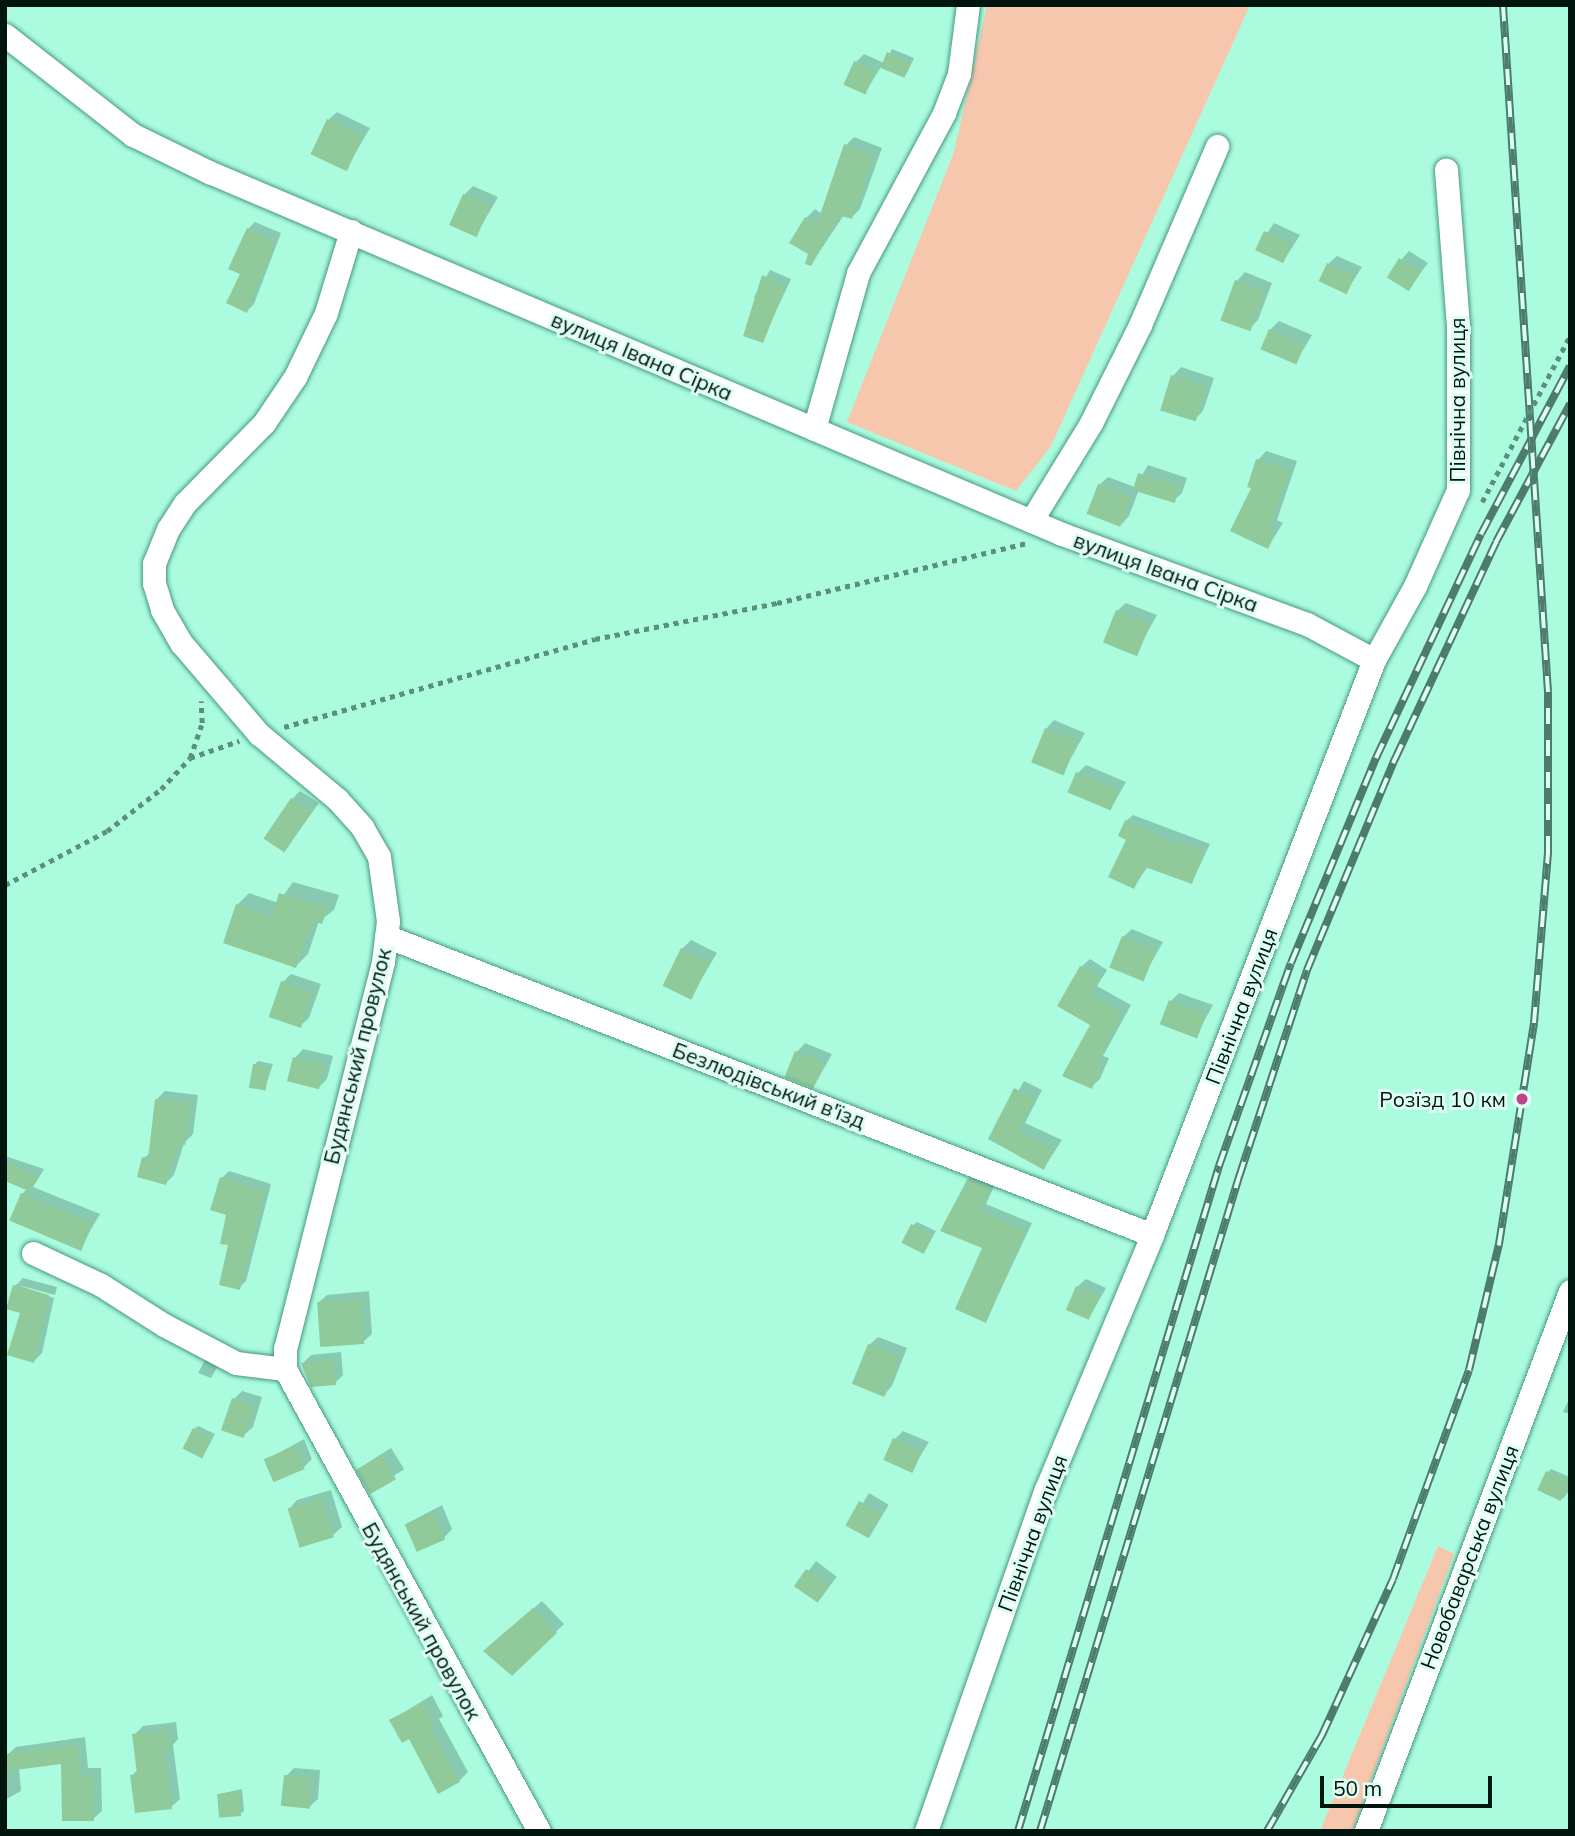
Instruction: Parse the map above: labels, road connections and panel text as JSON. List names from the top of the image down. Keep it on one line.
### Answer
{"streets":{"street":["вулиця Івана Сірка","Північна вулиця","Будянський провулок","Безлюдівський в'їзд","Новобаварська вулиця"]},"crossings":[["вулиця Івана Сірка","Північна вулиця"],["вулиця Івана Сірка","Будянський провулок"],["Північна вулиця","Безлюдівський в'їзд"],["Будянський провулок","Безлюдівський в'їзд"]],"places":["Розїзд 10 км"],"scale_bar":"50 m"}
